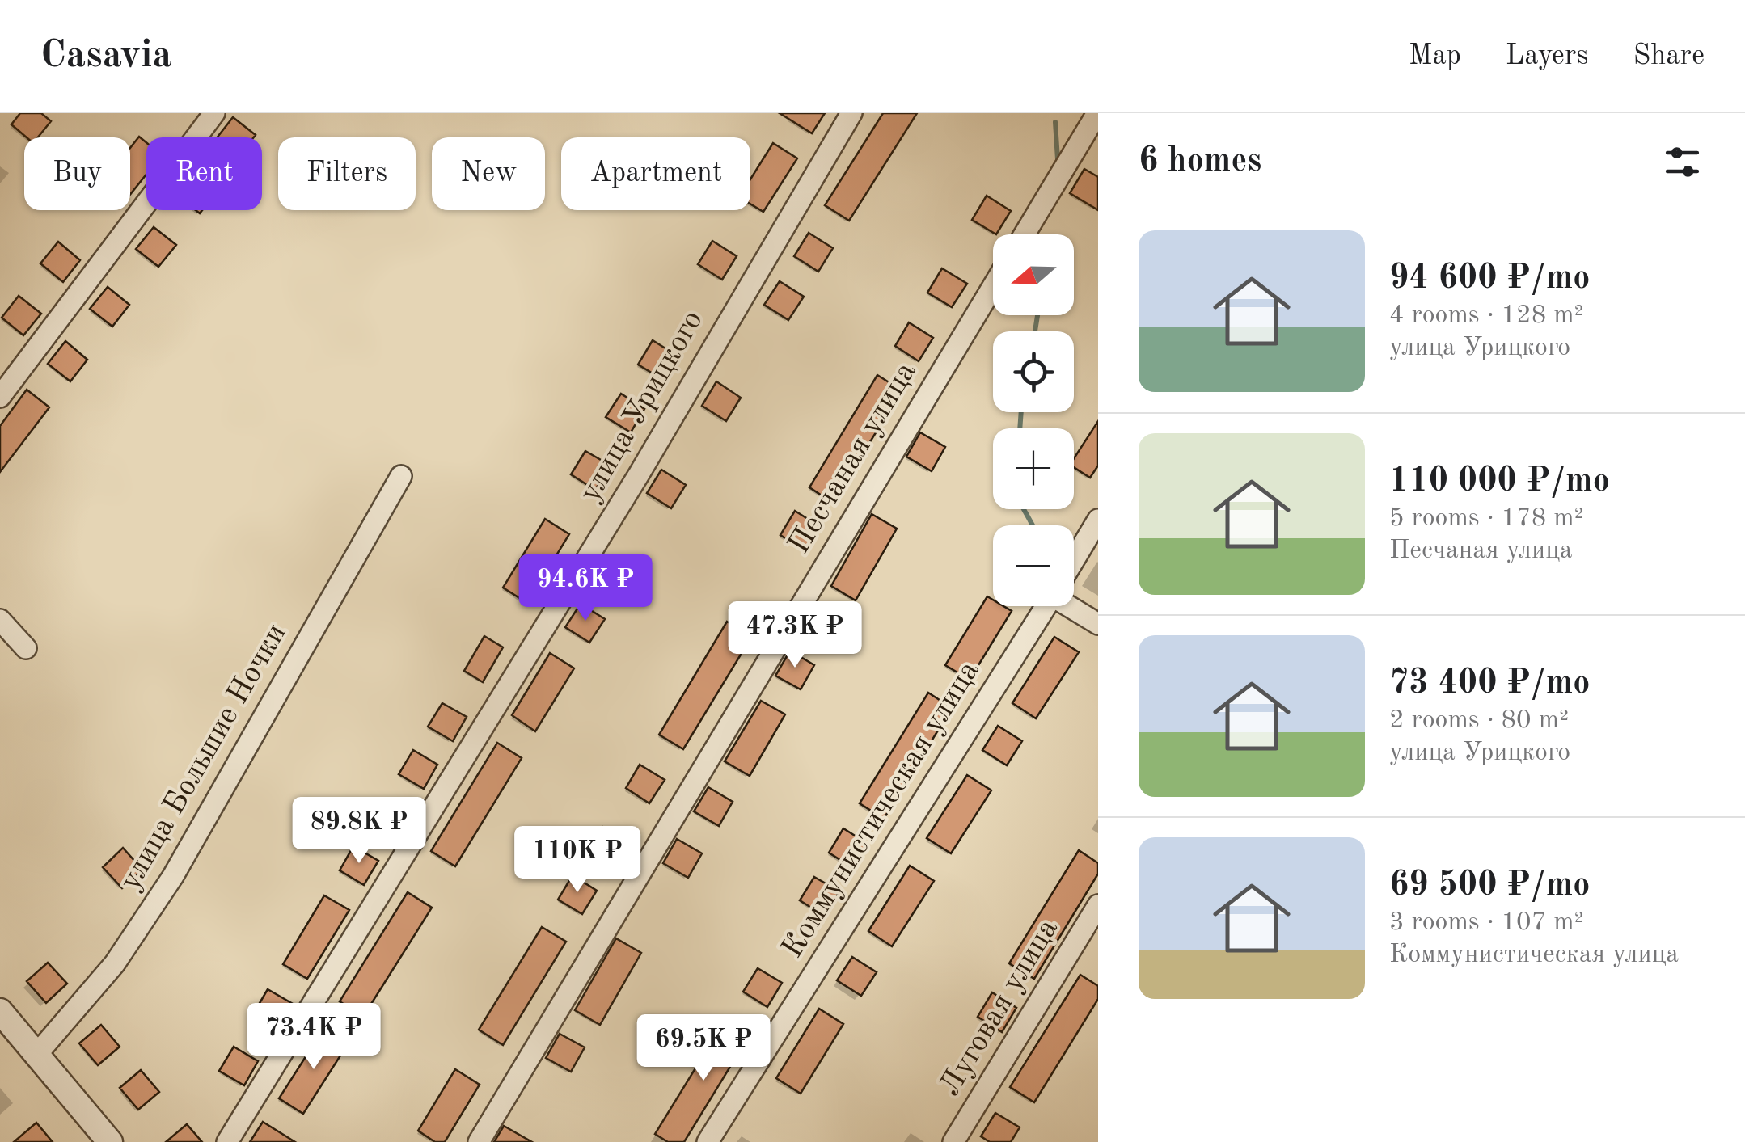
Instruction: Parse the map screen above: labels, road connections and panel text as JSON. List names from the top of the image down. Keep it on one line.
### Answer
{"streets":{"street":["улица Урицкого","Песчаная улица","улица Большие Ночки","Коммунистическая улица","Луговая улица"]},"north":"left","page":{"header":"Casavia","nav":["Map","Layers","Share"],"heading":"6 homes","chip":["Buy","Rent","Filters","New","Apartment"],"list":[{"name":"94 600 ₽/mo","note":"4 rooms · 128 m² · улица Урицкого"},{"name":"110 000 ₽/mo","note":"5 rooms · 178 m² · Песчаная улица"},{"name":"73 400 ₽/mo","note":"2 rooms · 80 m² · улица Урицкого"},{"name":"69 500 ₽/mo","note":"3 rooms · 107 m² · Коммунистическая улица"}],"map_buttons":["+","−"],"price":["94.6K ₽","47.3K ₽","89.8K ₽","110K ₽","73.4K ₽","69.5K ₽"]}}
